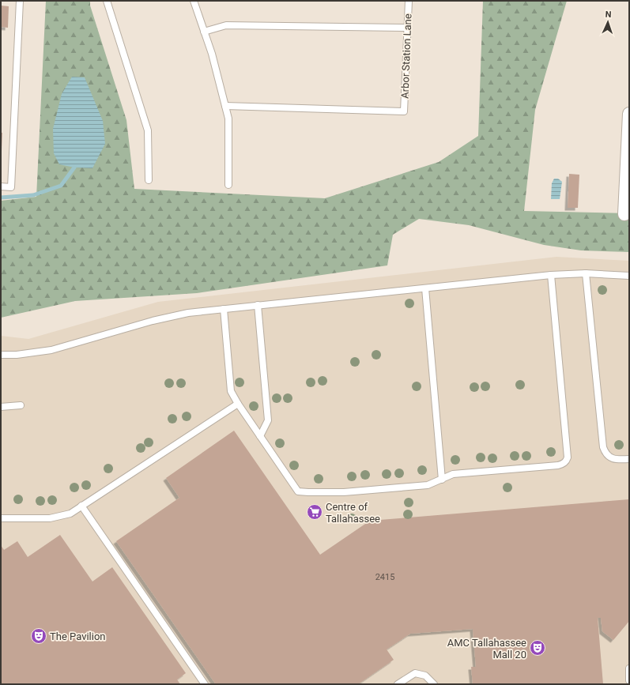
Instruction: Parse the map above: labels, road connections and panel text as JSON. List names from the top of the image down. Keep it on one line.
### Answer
{"streets":{"lane":["Arbor Station Lane"]},"places":{"supermarket":["Centre of Tallahassee"],"theatre":["The Pavilion","AMC Tallahassee Mall 20"]},"house_numbers":["2415"],"north":"top"}
